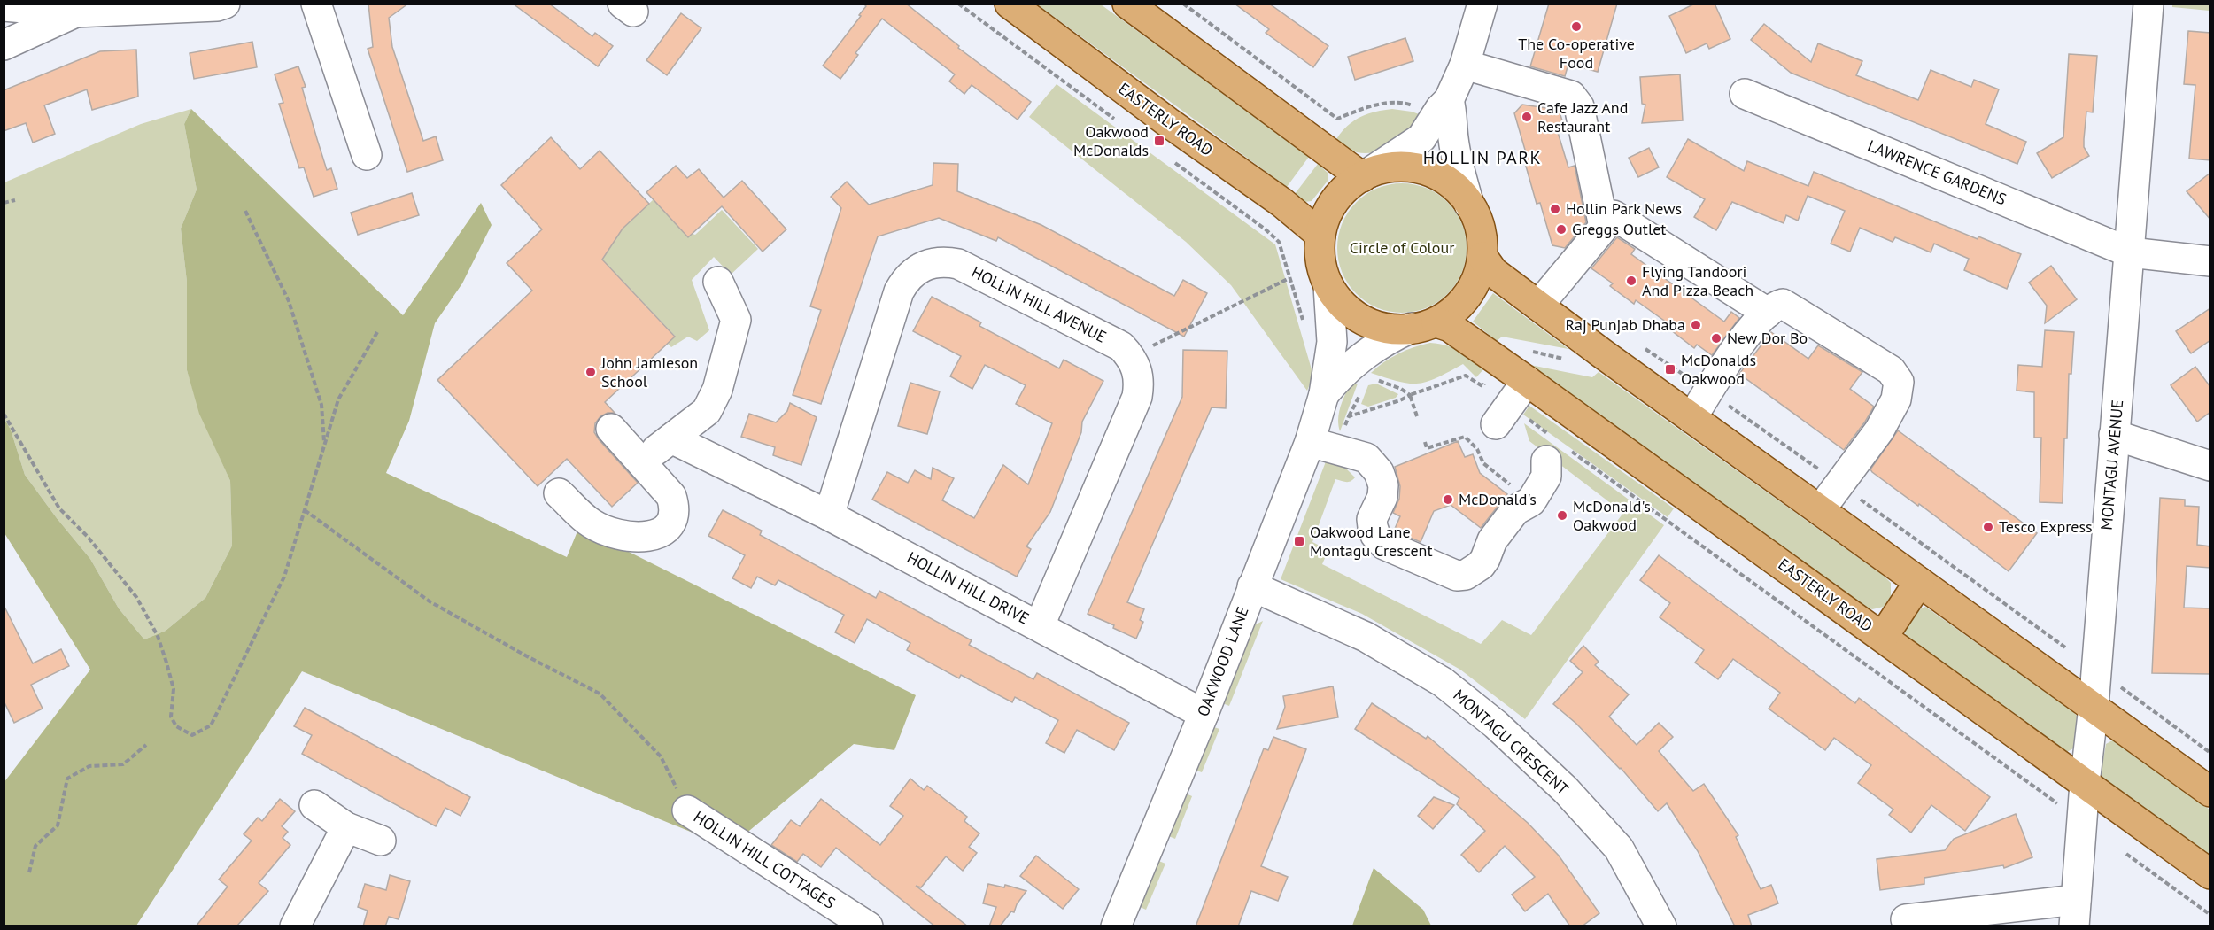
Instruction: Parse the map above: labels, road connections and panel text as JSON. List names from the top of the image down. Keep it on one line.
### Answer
{"streets":{"main road":["EASTERLY ROAD"],"street":["LAWRENCE GARDENS","HOLLIN HILL AVENUE","MONTAGU AVENUE","HOLLIN HILL DRIVE","OAKWOOD LANE","MONTAGU CRESCENT","HOLLIN HILL COTTAGES"]},"crossings":[["EASTERLY ROAD","MONTAGU AVENUE"],["EASTERLY ROAD","OAKWOOD LANE"],["LAWRENCE GARDENS","MONTAGU AVENUE"],["HOLLIN HILL AVENUE","HOLLIN HILL DRIVE"],["HOLLIN HILL DRIVE","OAKWOOD LANE"],["OAKWOOD LANE","MONTAGU CRESCENT"]],"districts":["HOLLIN PARK"],"parks":["Circle of Colour"],"places":{"other":["The Co-operative Food","Cafe Jazz And Restaurant","Hollin Park News","Greggs Outlet","Flying Tandoori And Pizza Beach","Raj Punjab Dhaba","New Dor Bo","John Jamieson School","McDonald's","McDonald's Oakwood","Tesco Express"],"transit":["Oakwood McDonalds","McDonalds Oakwood","Oakwood Lane Montagu Crescent"]}}
